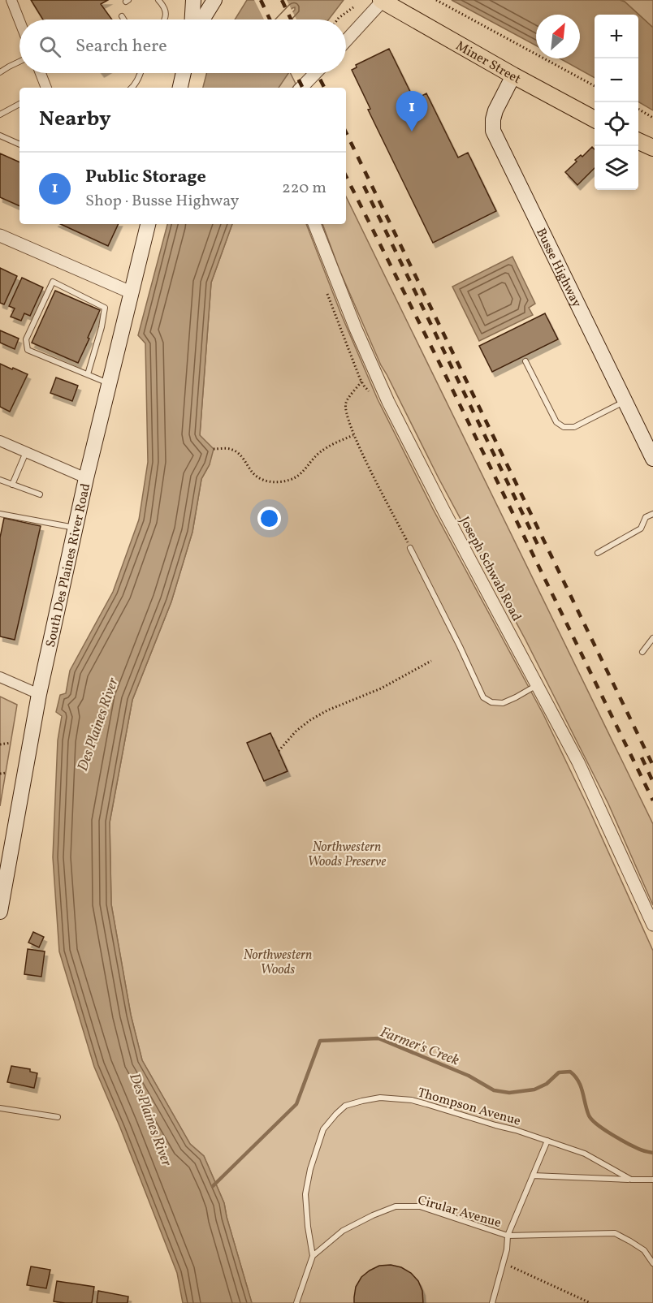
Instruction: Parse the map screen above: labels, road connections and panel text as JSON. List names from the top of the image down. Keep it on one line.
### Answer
{"streets":{"main road":["Miner Street","Busse Highway","South Des Plaines River Road"],"street":["Joseph Schwab Road"],"lane":["Thompson Avenue","Cirular Avenue"]},"crossings":[["Miner Street","Busse Highway"],["Thompson Avenue","Cirular Avenue"]],"water":["Des Plaines River","Farmer's Creek"],"parks":["Northwestern Woods Preserve","Northwestern Woods"],"north":"top right","page":{"map_buttons":["+","−"],"search":"Search here","heading":"Nearby","pins":"1","list":[{"mark":"1","name":"Public Storage","note":"Shop · Busse Highway","value":"220 m"}]}}
